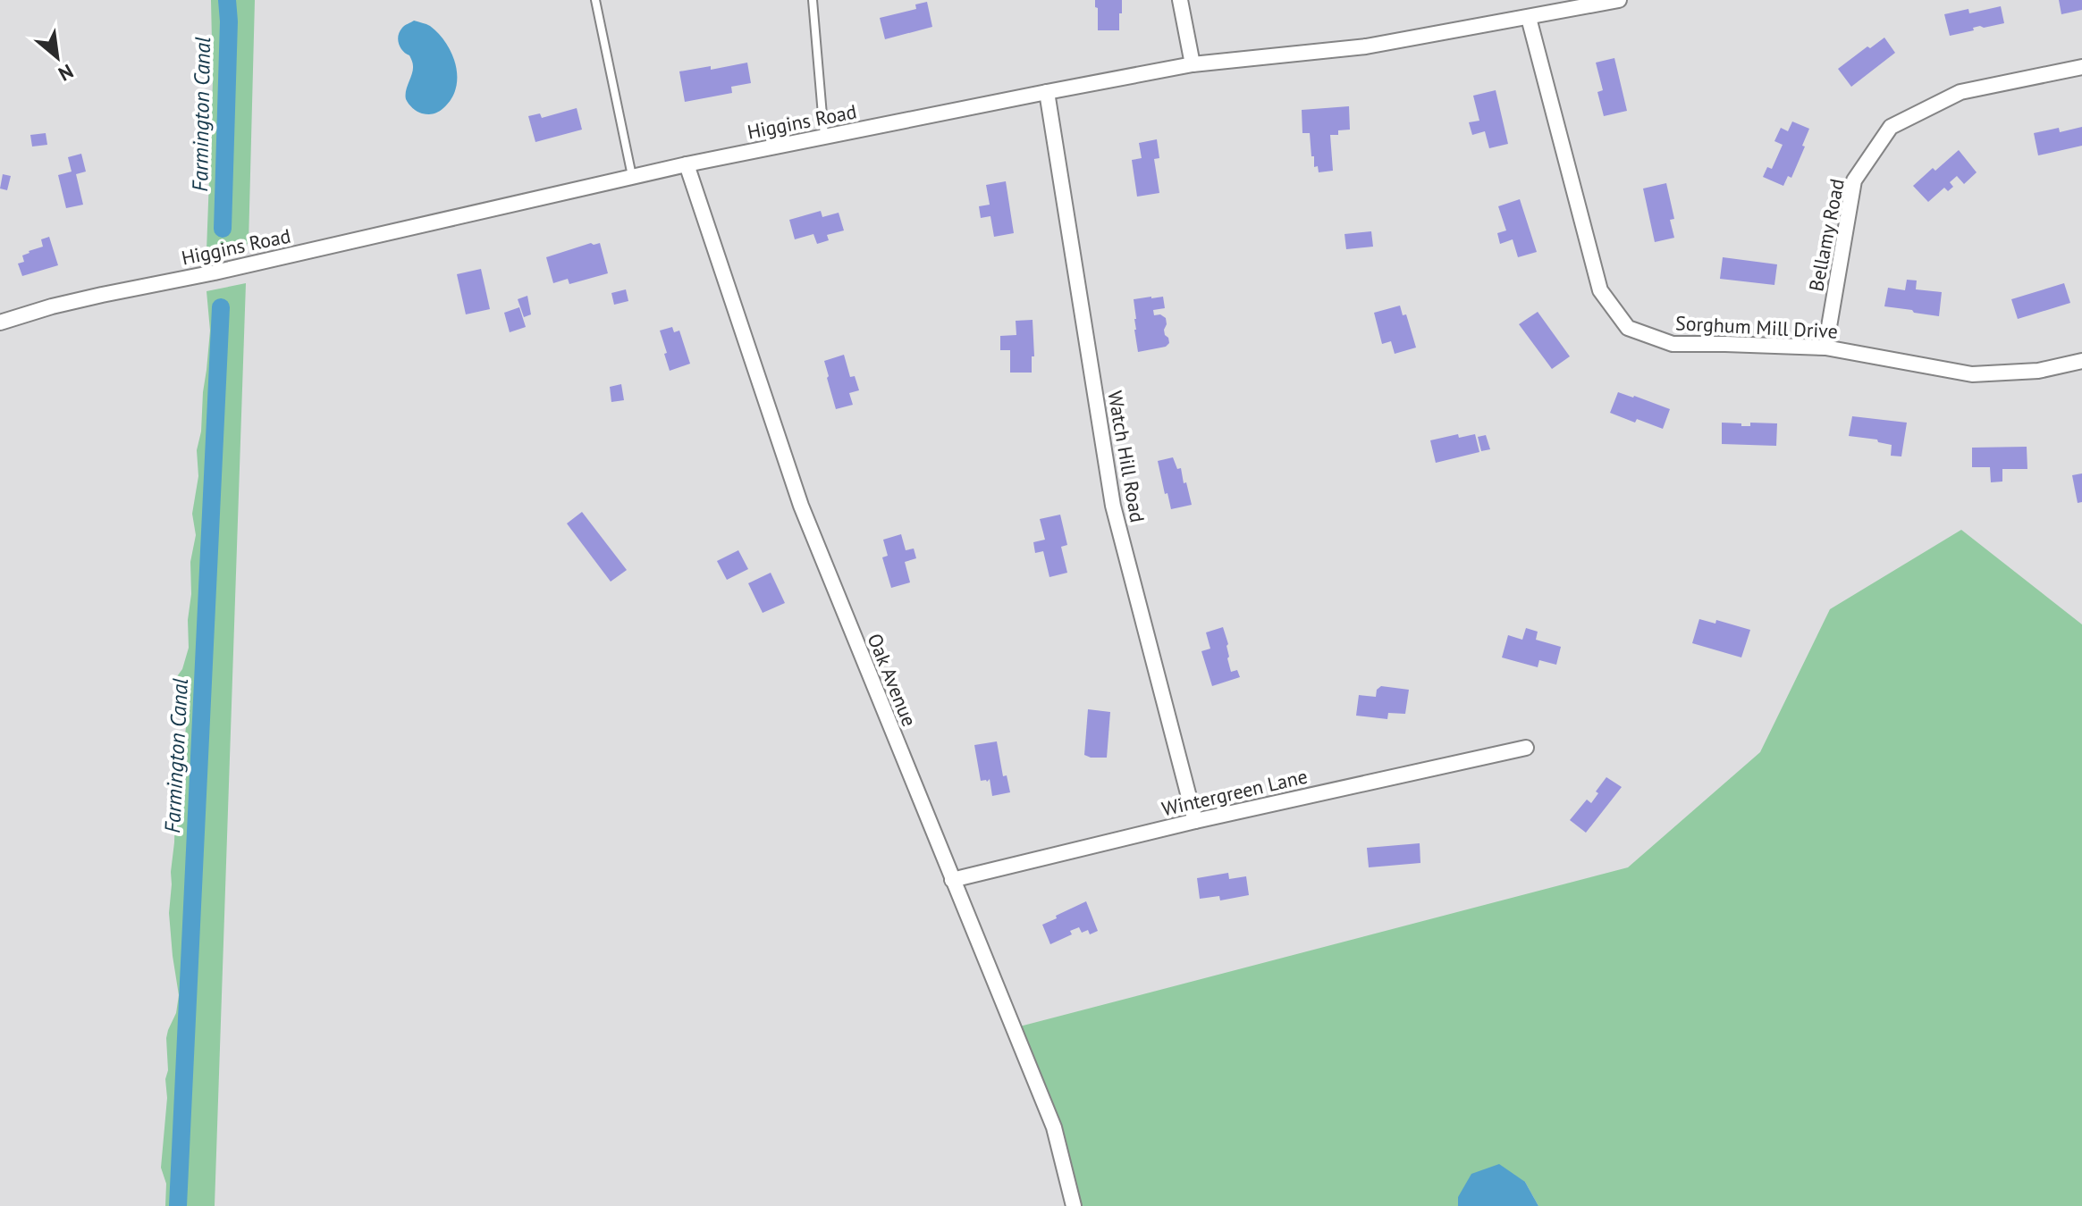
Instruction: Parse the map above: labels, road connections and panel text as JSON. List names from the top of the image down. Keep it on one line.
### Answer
{"streets":{"street":["Higgins Road","Bellamy Road","Sorghum Mill Drive","Watch Hill Road","Oak Avenue","Wintergreen Lane"]},"crossings":[["Higgins Road","Sorghum Mill Drive"],["Higgins Road","Watch Hill Road"],["Higgins Road","Oak Avenue"],["Bellamy Road","Sorghum Mill Drive"],["Watch Hill Road","Wintergreen Lane"],["Oak Avenue","Wintergreen Lane"]],"water":["Farmington Canal"],"north":"bottom right"}
